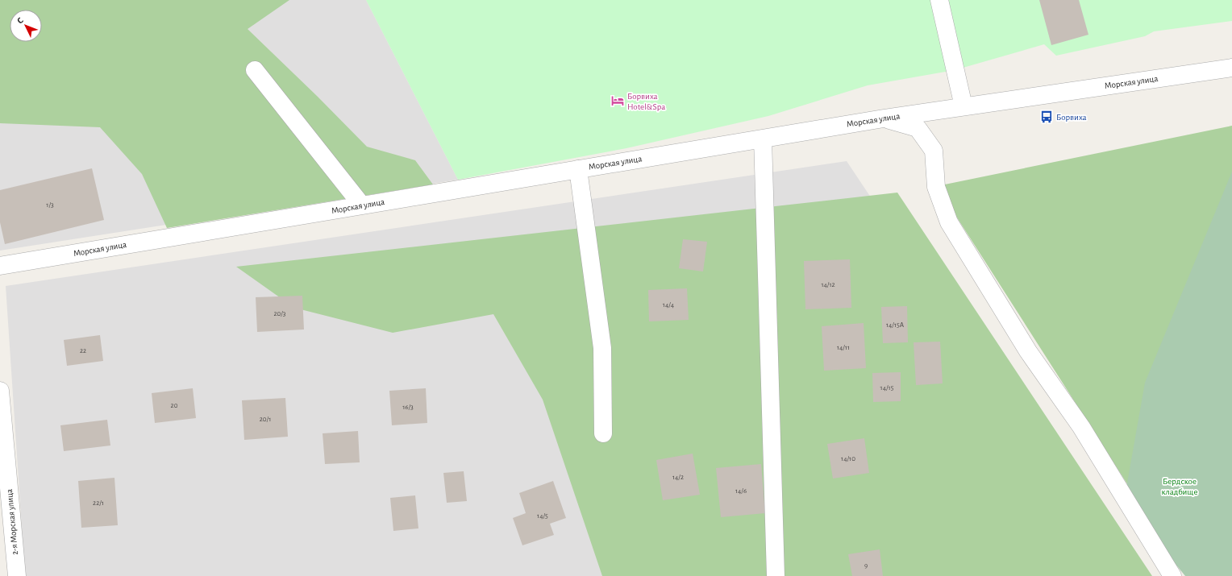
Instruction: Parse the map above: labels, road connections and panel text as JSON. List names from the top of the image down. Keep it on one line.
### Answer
{"streets":{"street":["Морская улица","2-я Морская улица"]},"parks":["Бердское кладбище"],"places":{"hotel":["Борвиха Hotel&Spa"],"bus stop":["Борвиха"]},"house_numbers":["1/3","14/12","14/4","20/3","14/15А","14/11","22","14/15","20","16/3","20/1","14/10","14/2","14/6","22/1","14/5","9"],"north":"top left"}
